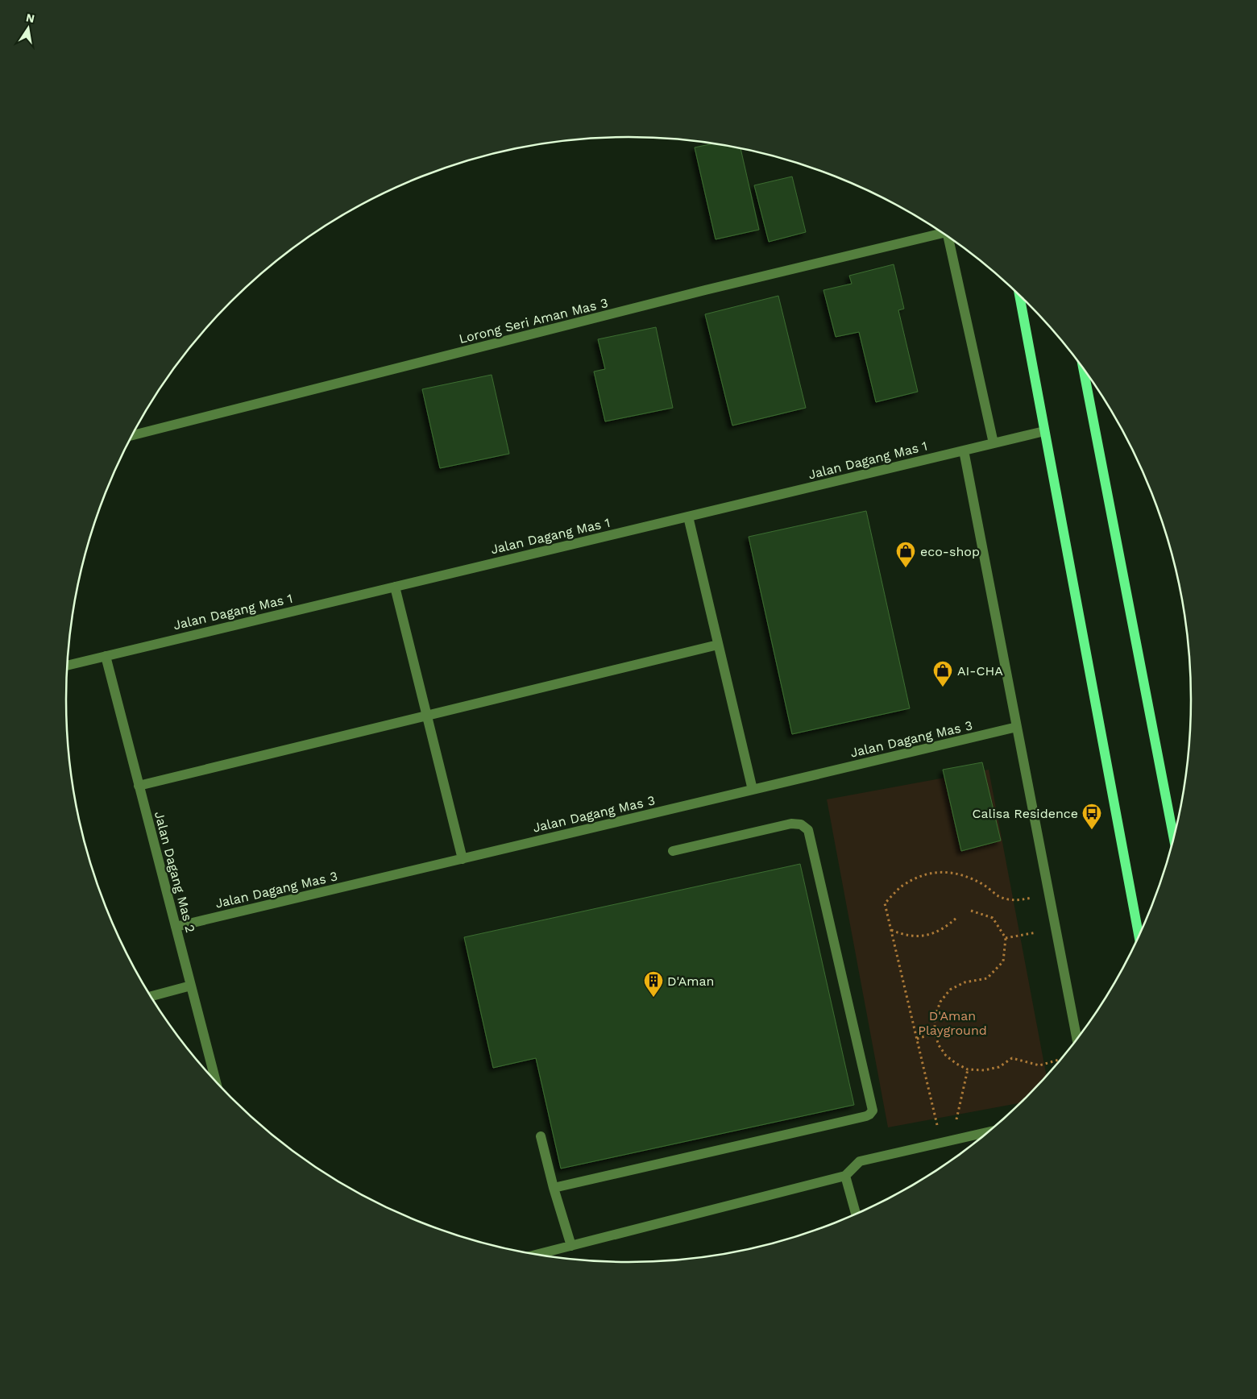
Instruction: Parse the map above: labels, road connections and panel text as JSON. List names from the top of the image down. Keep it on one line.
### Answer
{"streets":{"street":["Lorong Seri Aman Mas 3","Jalan Dagang Mas 1","Jalan Dagang Mas 3","Jalan Dagang Mas 2"]},"crossings":[["Jalan Dagang Mas 1","Jalan Dagang Mas 2"],["Jalan Dagang Mas 3","Jalan Dagang Mas 2"]],"parks":["D'Aman Playground"],"places":{"shop":["eco-shop","AI-CHA"],"bus stop":["Calisa Residence"],"building":["D'Aman"]},"north":"top"}
